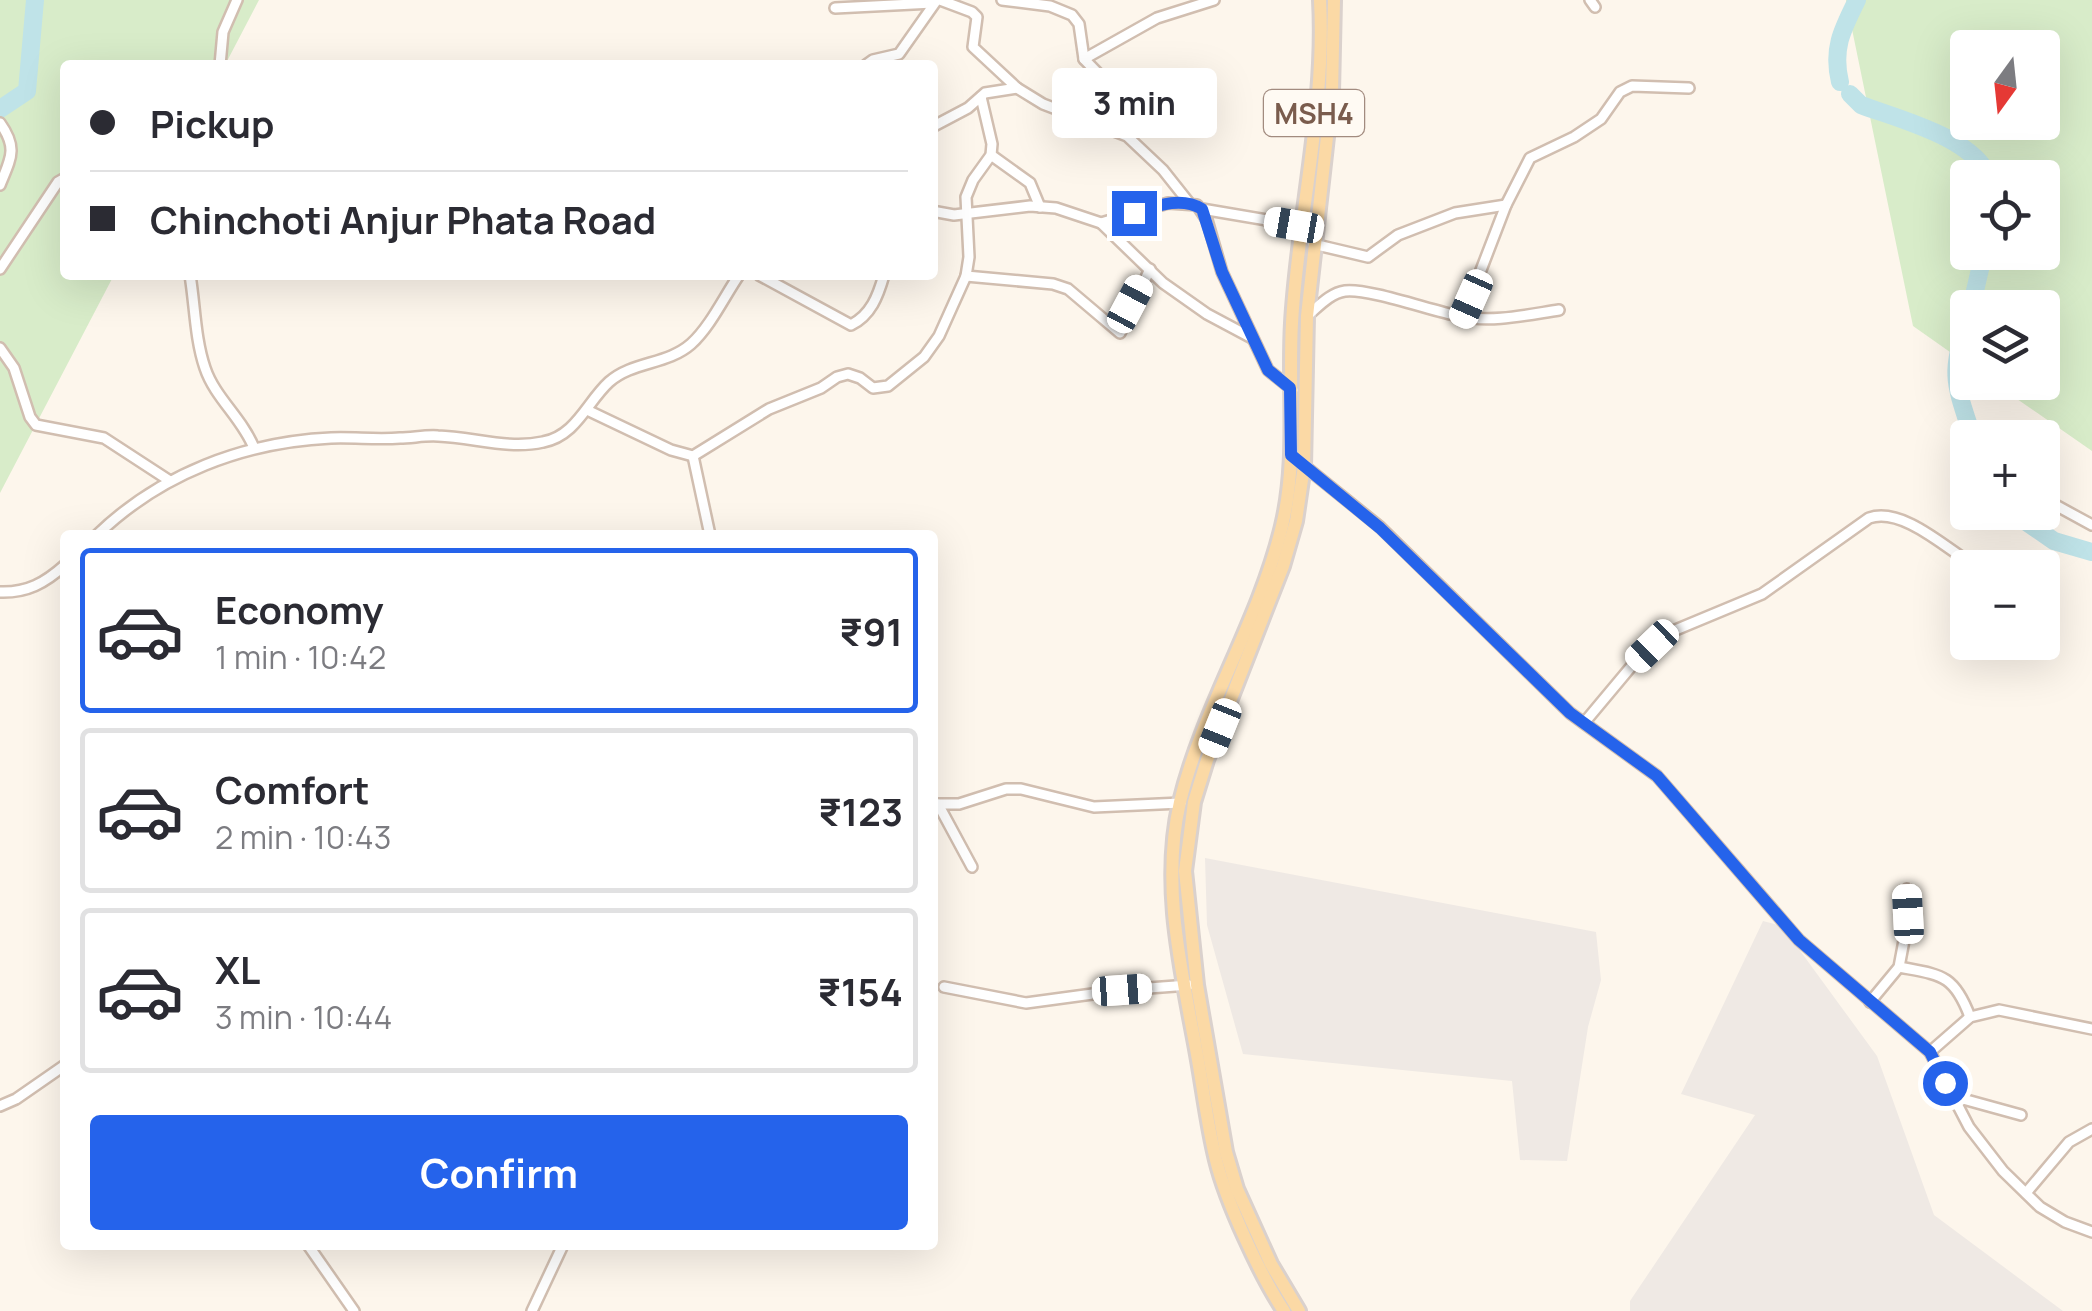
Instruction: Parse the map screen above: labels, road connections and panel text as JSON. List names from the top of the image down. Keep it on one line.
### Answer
{"streets":{"main road":["MSH4"]},"north":"bottom","page":{"map_buttons":["+","−"],"banner":["Pickup","Chinchoti Anjur Phata Road"],"bubble":"3 min","list":[{"name":"Economy","note":"1 min · 10:42","value":"₹91"},{"name":"Comfort","note":"2 min · 10:43","value":"₹123"},{"name":"XL","note":"3 min · 10:44","value":"₹154"}],"buttons":"Confirm"}}
